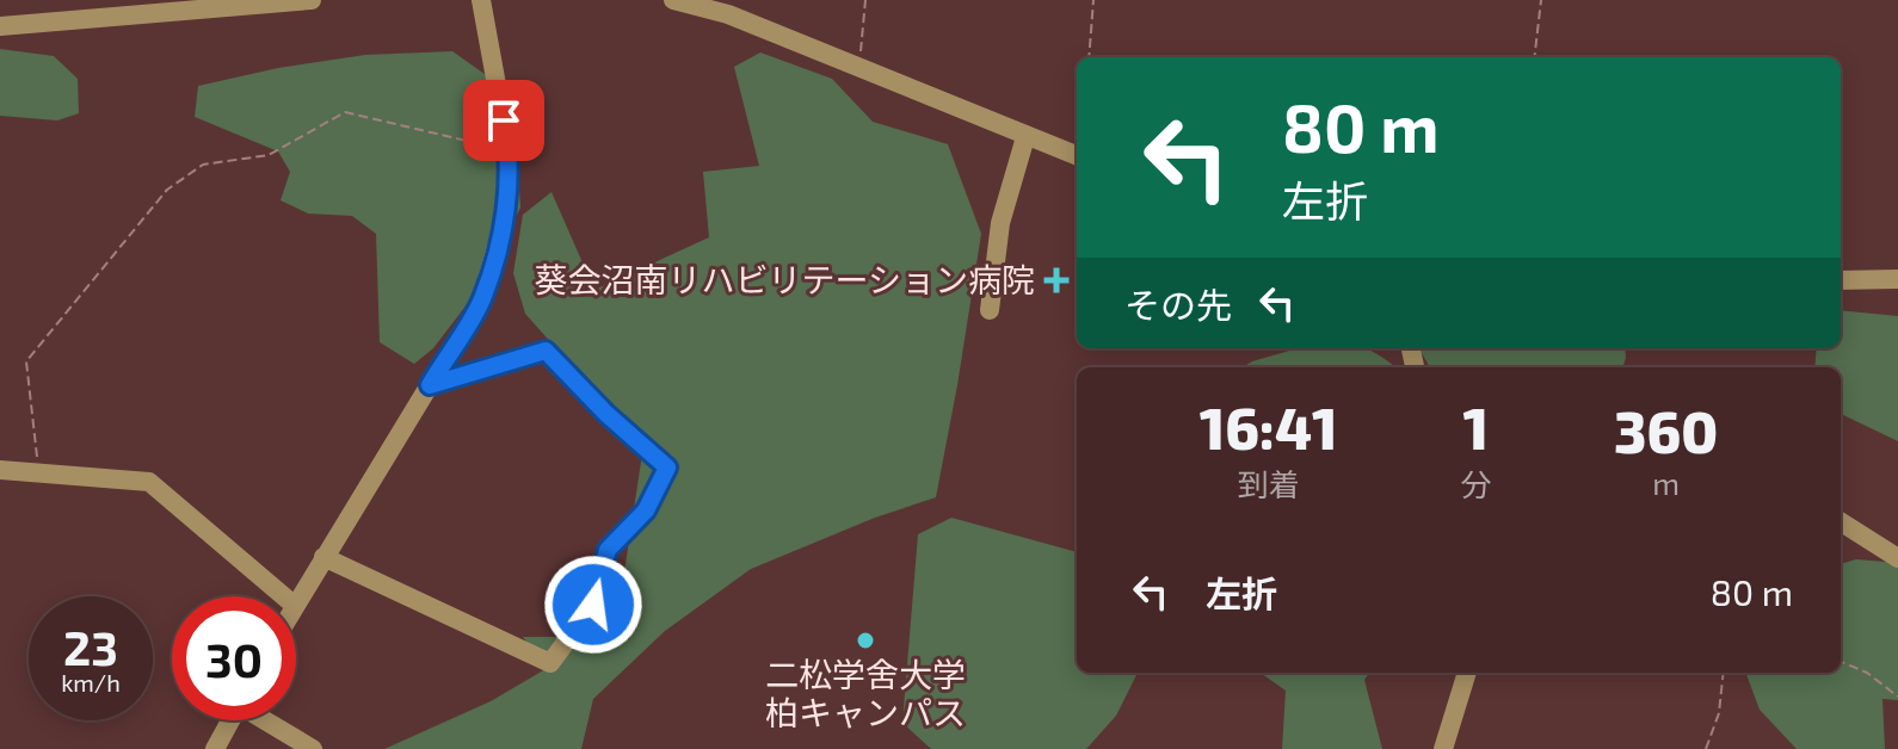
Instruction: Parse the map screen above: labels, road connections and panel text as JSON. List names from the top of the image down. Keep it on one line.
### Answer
{"places":{"health":["葵会沼南リハビリテーション病院"],"other":["二松学舍大学 柏キャンパス"]},"page":{"turn":["80 m","左折"],"then":"その先","eta":["16:41","到着","1","分","360","m"],"list":[{"name":"左折","value":"80 m"}],"speed":"23 km/h","limit":"30"}}
